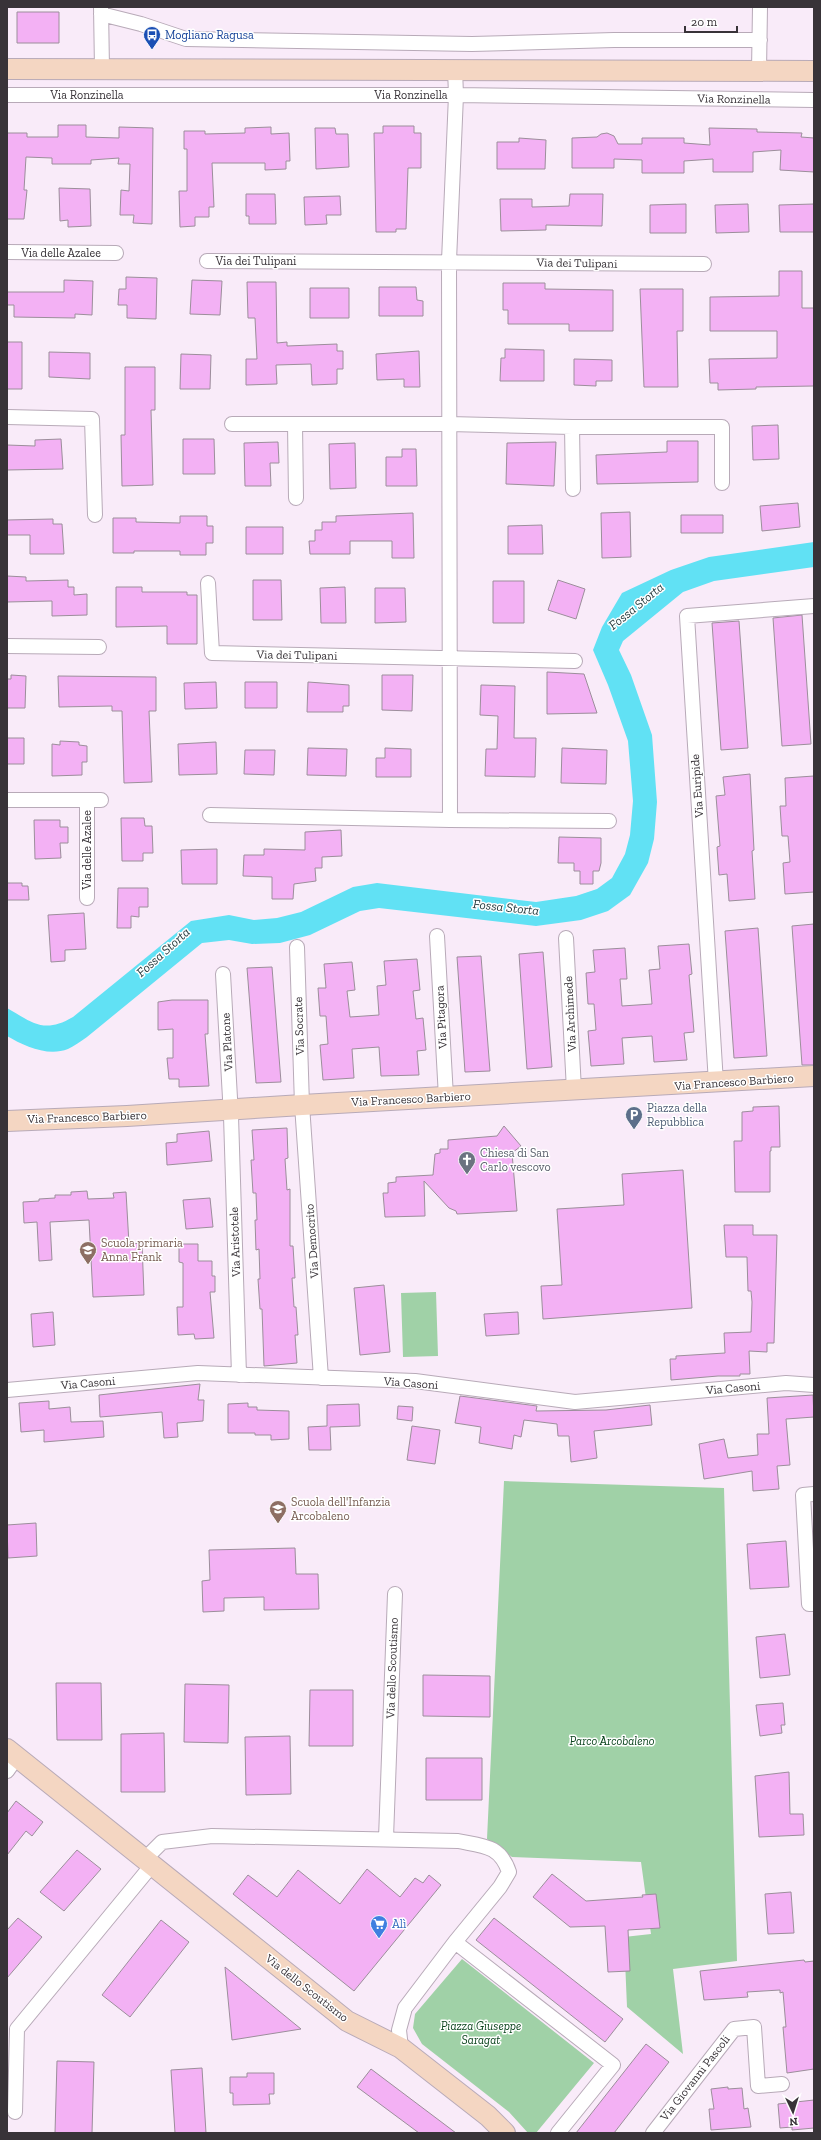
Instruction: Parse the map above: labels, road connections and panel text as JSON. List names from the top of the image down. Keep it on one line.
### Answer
{"streets":{"street":["Via Ronzinella","Via delle Azalee","Via dei Tulipani","Via Euripide","Via Archimede","Via Pitagora","Via Socrate","Via Platone","Via Francesco Barbiero","Via Democrito","Via Aristotele","Via Casoni","Via dello Scoutismo","Via Giovanni Pascoli"]},"crossings":[["Via Euripide","Via Francesco Barbiero"],["Via Archimede","Via Francesco Barbiero"],["Via Pitagora","Via Francesco Barbiero"],["Via Socrate","Via Francesco Barbiero"],["Via Socrate","Via Democrito"],["Via Platone","Via Francesco Barbiero"],["Via Platone","Via Aristotele"],["Via Francesco Barbiero","Via Democrito"],["Via Francesco Barbiero","Via Aristotele"],["Via Democrito","Via Casoni"],["Via Aristotele","Via Casoni"]],"water":["Fossa Storta"],"parks":["Parco Arcobaleno","Piazza Giuseppe Saragat"],"places":{"bus stop":["Mogliano Ragusa"],"parking":["Piazza della Repubblica"],"church":["Chiesa di San Carlo vescovo"],"school or university":["Scuola primaria Anna Frank","Scuola dell'Infanzia Arcobaleno"],"supermarket":["Alì"]},"scale_bar":"20 m","north":"bottom"}
